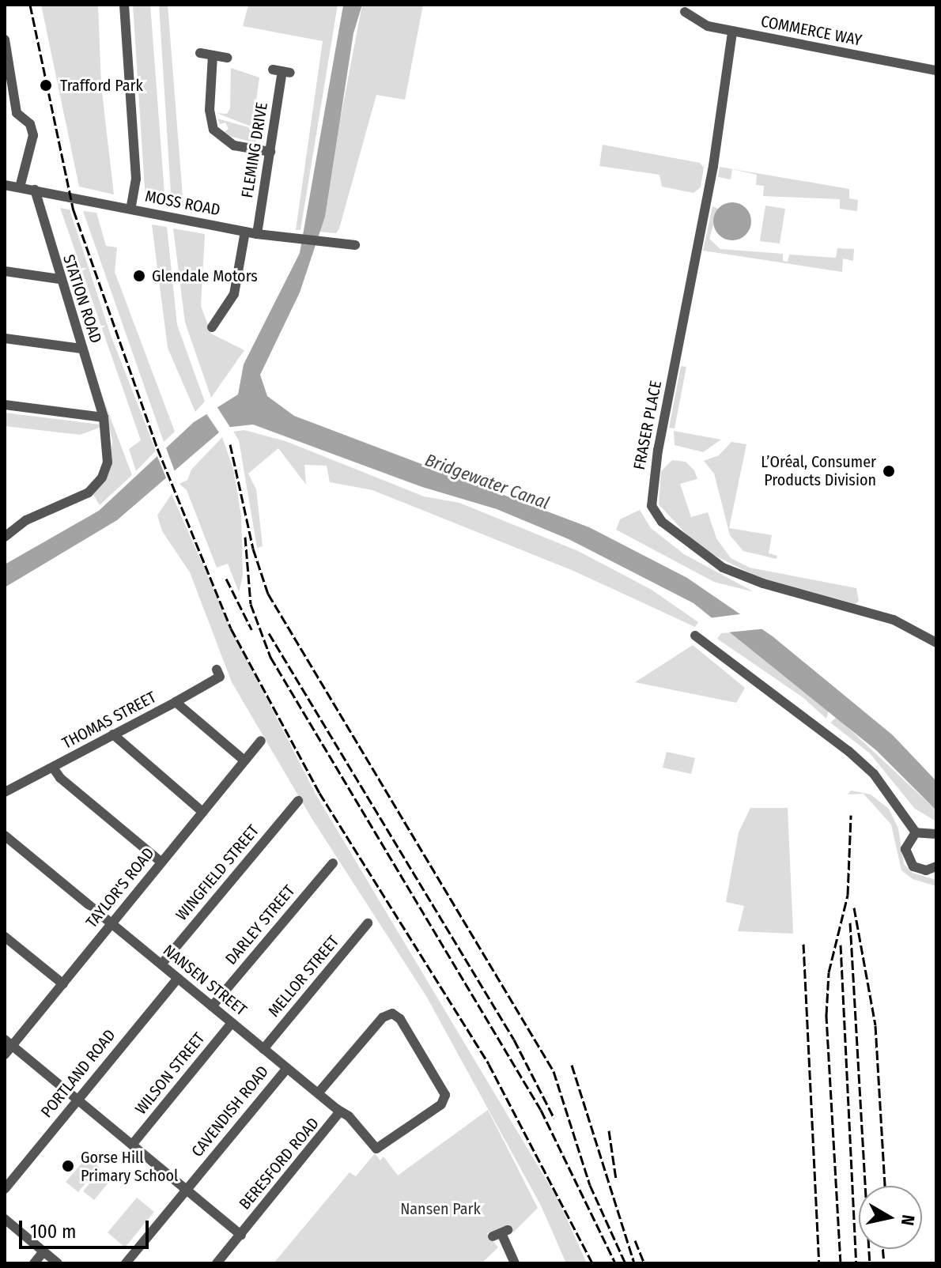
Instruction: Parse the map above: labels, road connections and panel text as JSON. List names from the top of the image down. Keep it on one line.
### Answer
{"streets":{"street":["COMMERCE WAY","FLEMING DRIVE","MOSS ROAD","STATION ROAD","FRASER PLACE","THOMAS STREET","WINGFIELD STREET","TAYLOR'S ROAD","DARLEY STREET","MELLOR STREET","NANSEN STREET","PORTLAND ROAD","WILSON STREET","CAVENDISH ROAD","BERESFORD ROAD"]},"crossings":[["COMMERCE WAY","FRASER PLACE"],["FLEMING DRIVE","MOSS ROAD"],["MOSS ROAD","STATION ROAD"],["WINGFIELD STREET","NANSEN STREET"],["TAYLOR'S ROAD","NANSEN STREET"],["DARLEY STREET","NANSEN STREET"],["MELLOR STREET","NANSEN STREET"],["NANSEN STREET","PORTLAND ROAD"],["NANSEN STREET","WILSON STREET"],["NANSEN STREET","CAVENDISH ROAD"],["NANSEN STREET","BERESFORD ROAD"]],"water":["Bridgewater Canal"],"parks":["Nansen Park"],"places":["Trafford Park","Glendale Motors","L’Oréal, Consumer Products Division","Gorse Hill Primary School"],"scale_bar":"100 m","north":"right"}
